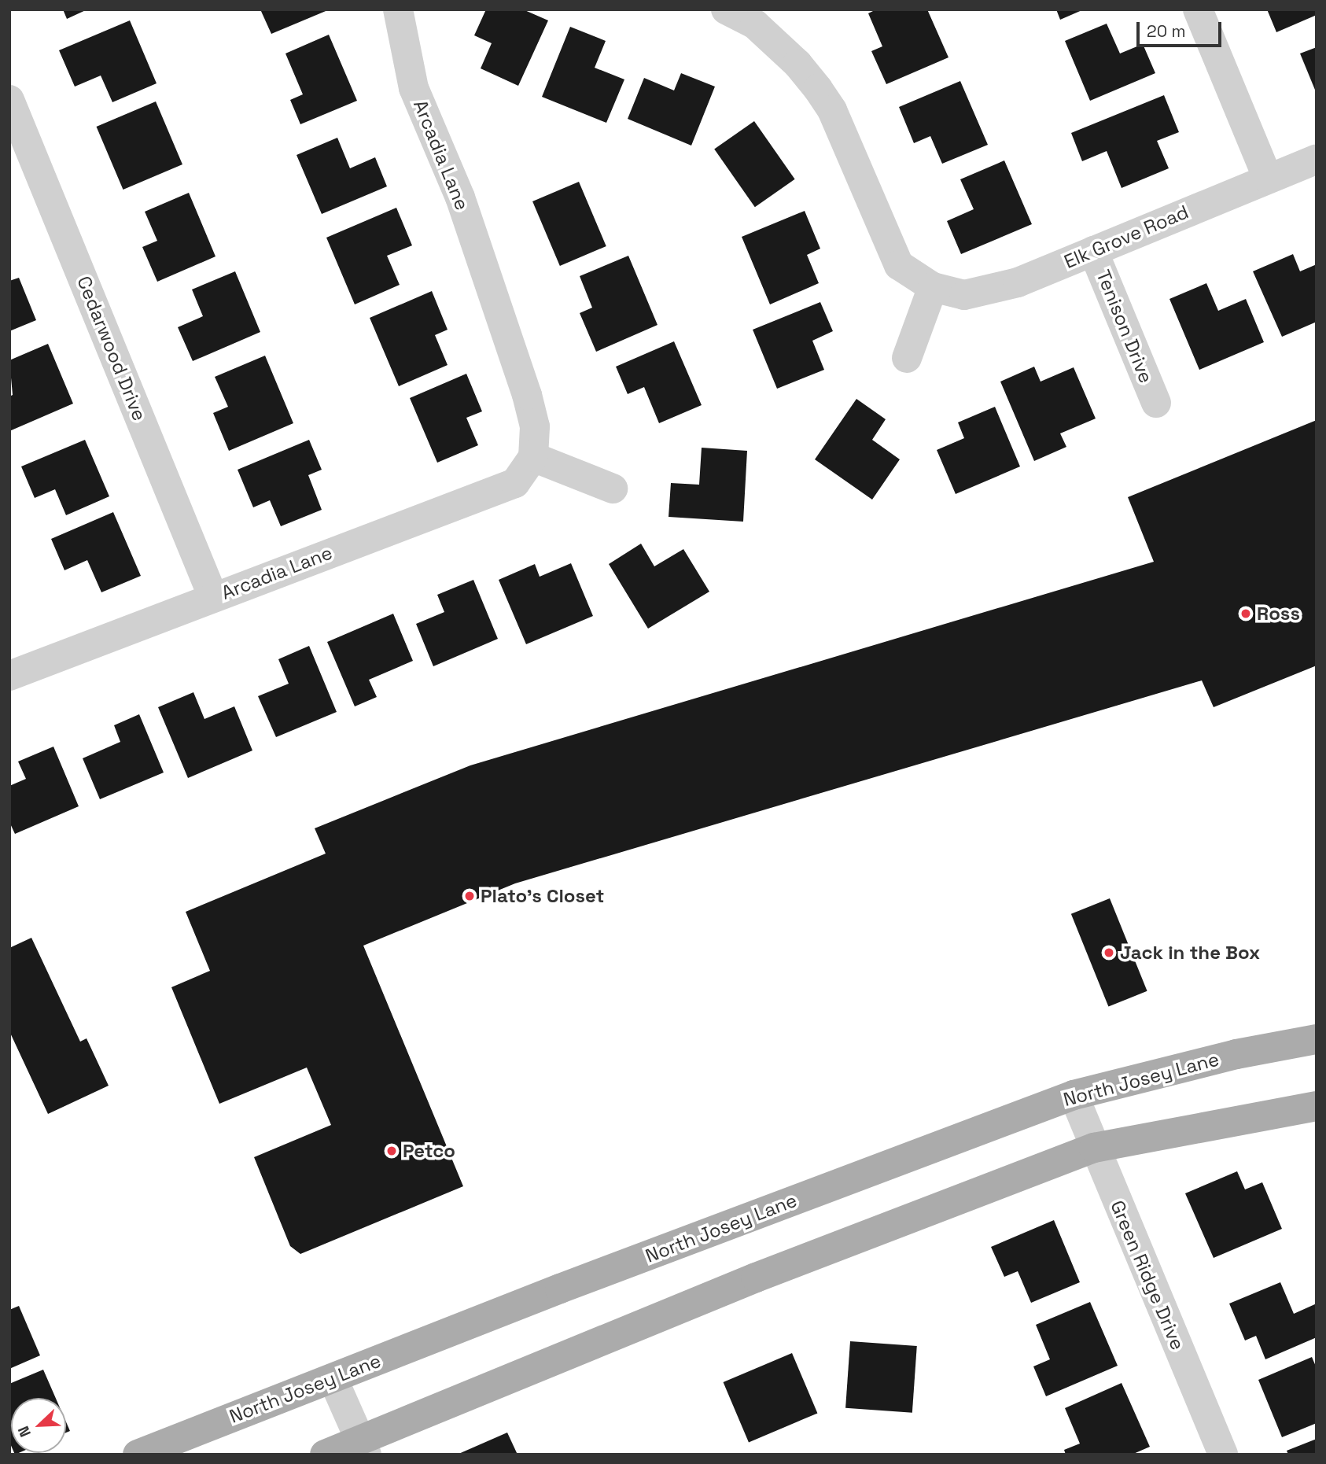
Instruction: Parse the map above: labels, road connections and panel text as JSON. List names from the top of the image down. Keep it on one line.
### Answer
{"streets":{"main road":["North Josey Lane"],"street":["Arcadia Lane","Elk Grove Road","Tenison Drive","Cedarwood Drive","Green Ridge Drive"]},"crossings":[["Arcadia Lane","Cedarwood Drive"],["Elk Grove Road","Tenison Drive"],["North Josey Lane","Green Ridge Drive"]],"places":["Ross","Plato's Closet","Jack in the Box","Petco"],"scale_bar":"20 m","north":"bottom left"}
